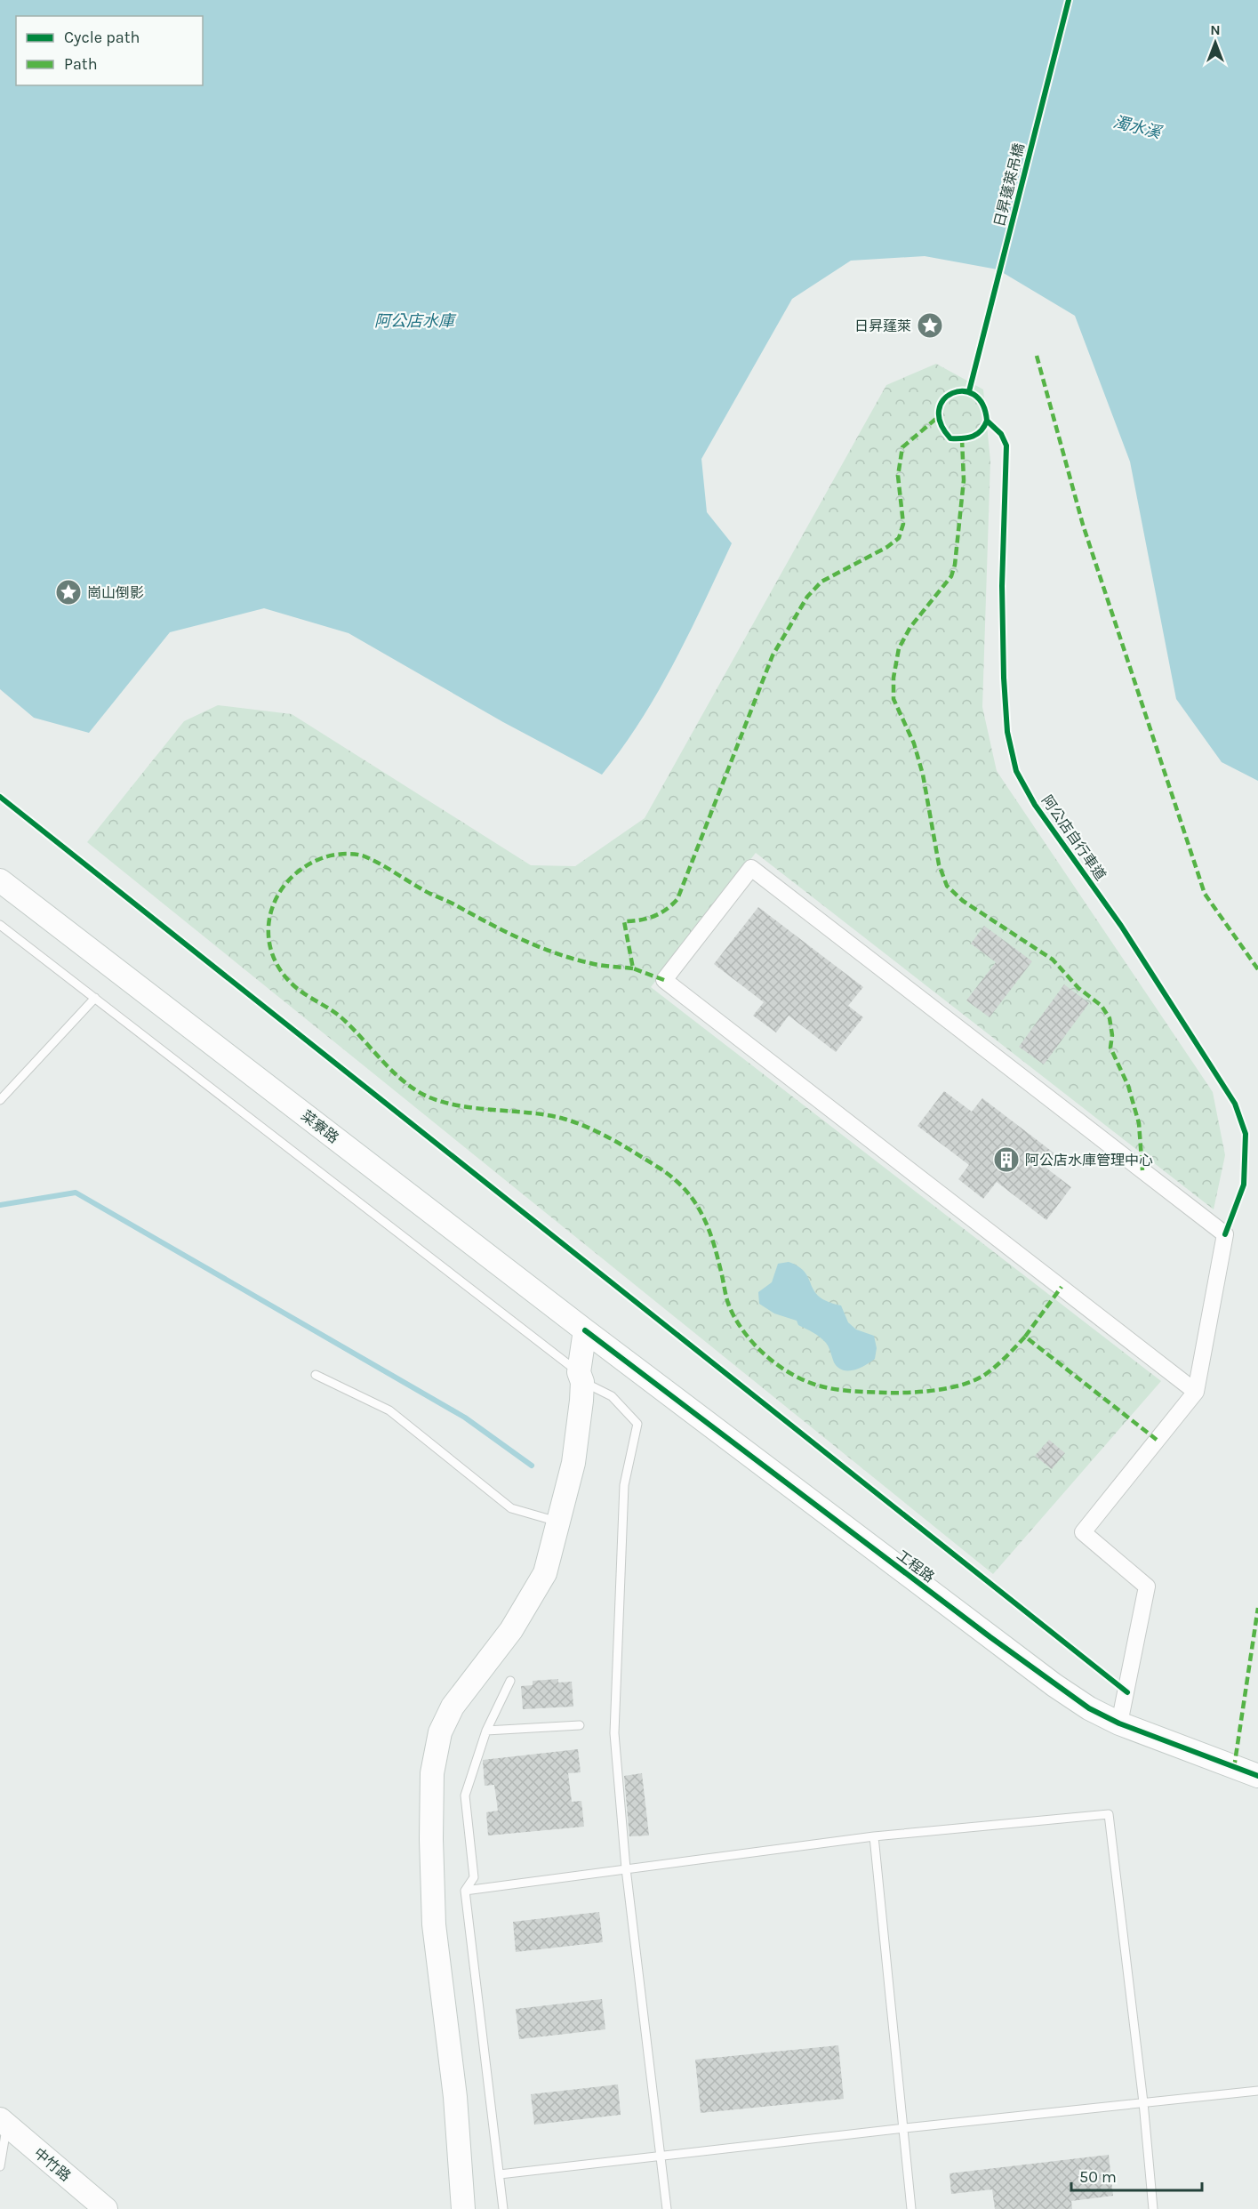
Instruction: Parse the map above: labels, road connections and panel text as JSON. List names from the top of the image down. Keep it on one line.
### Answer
{"streets":{"street":["菜寮路","工程路","中竹路"],"cycle path":["日昇蓬萊吊橋","阿公店自行車道"]},"crossings":[["菜寮路","工程路"]],"water":["濁水溪","阿公店水庫"],"places":{"place":["日昇蓬萊","崗山倒影"],"building":["阿公店水庫管理中心"]},"legend":["Cycle path","Path"],"scale_bar":"50 m","north":"top"}
